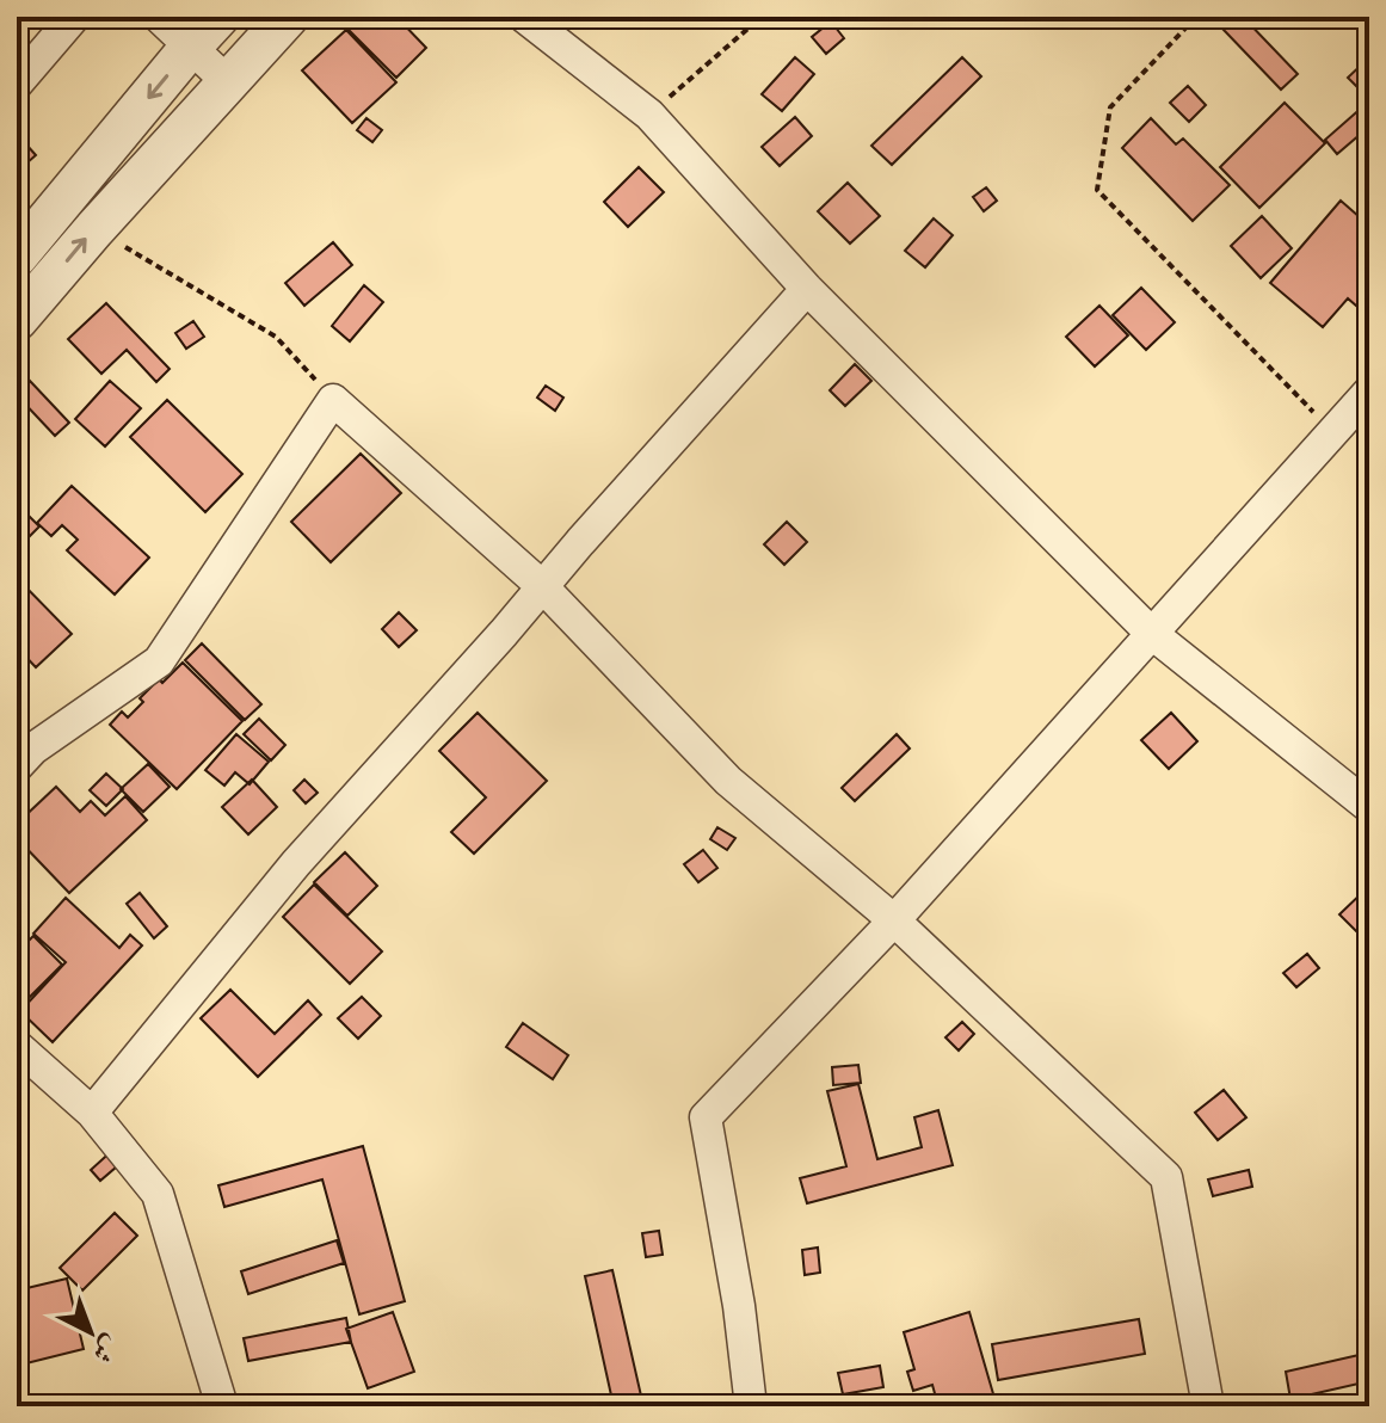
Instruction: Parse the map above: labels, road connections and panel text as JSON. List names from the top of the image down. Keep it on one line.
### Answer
{"north":"bottom right"}
